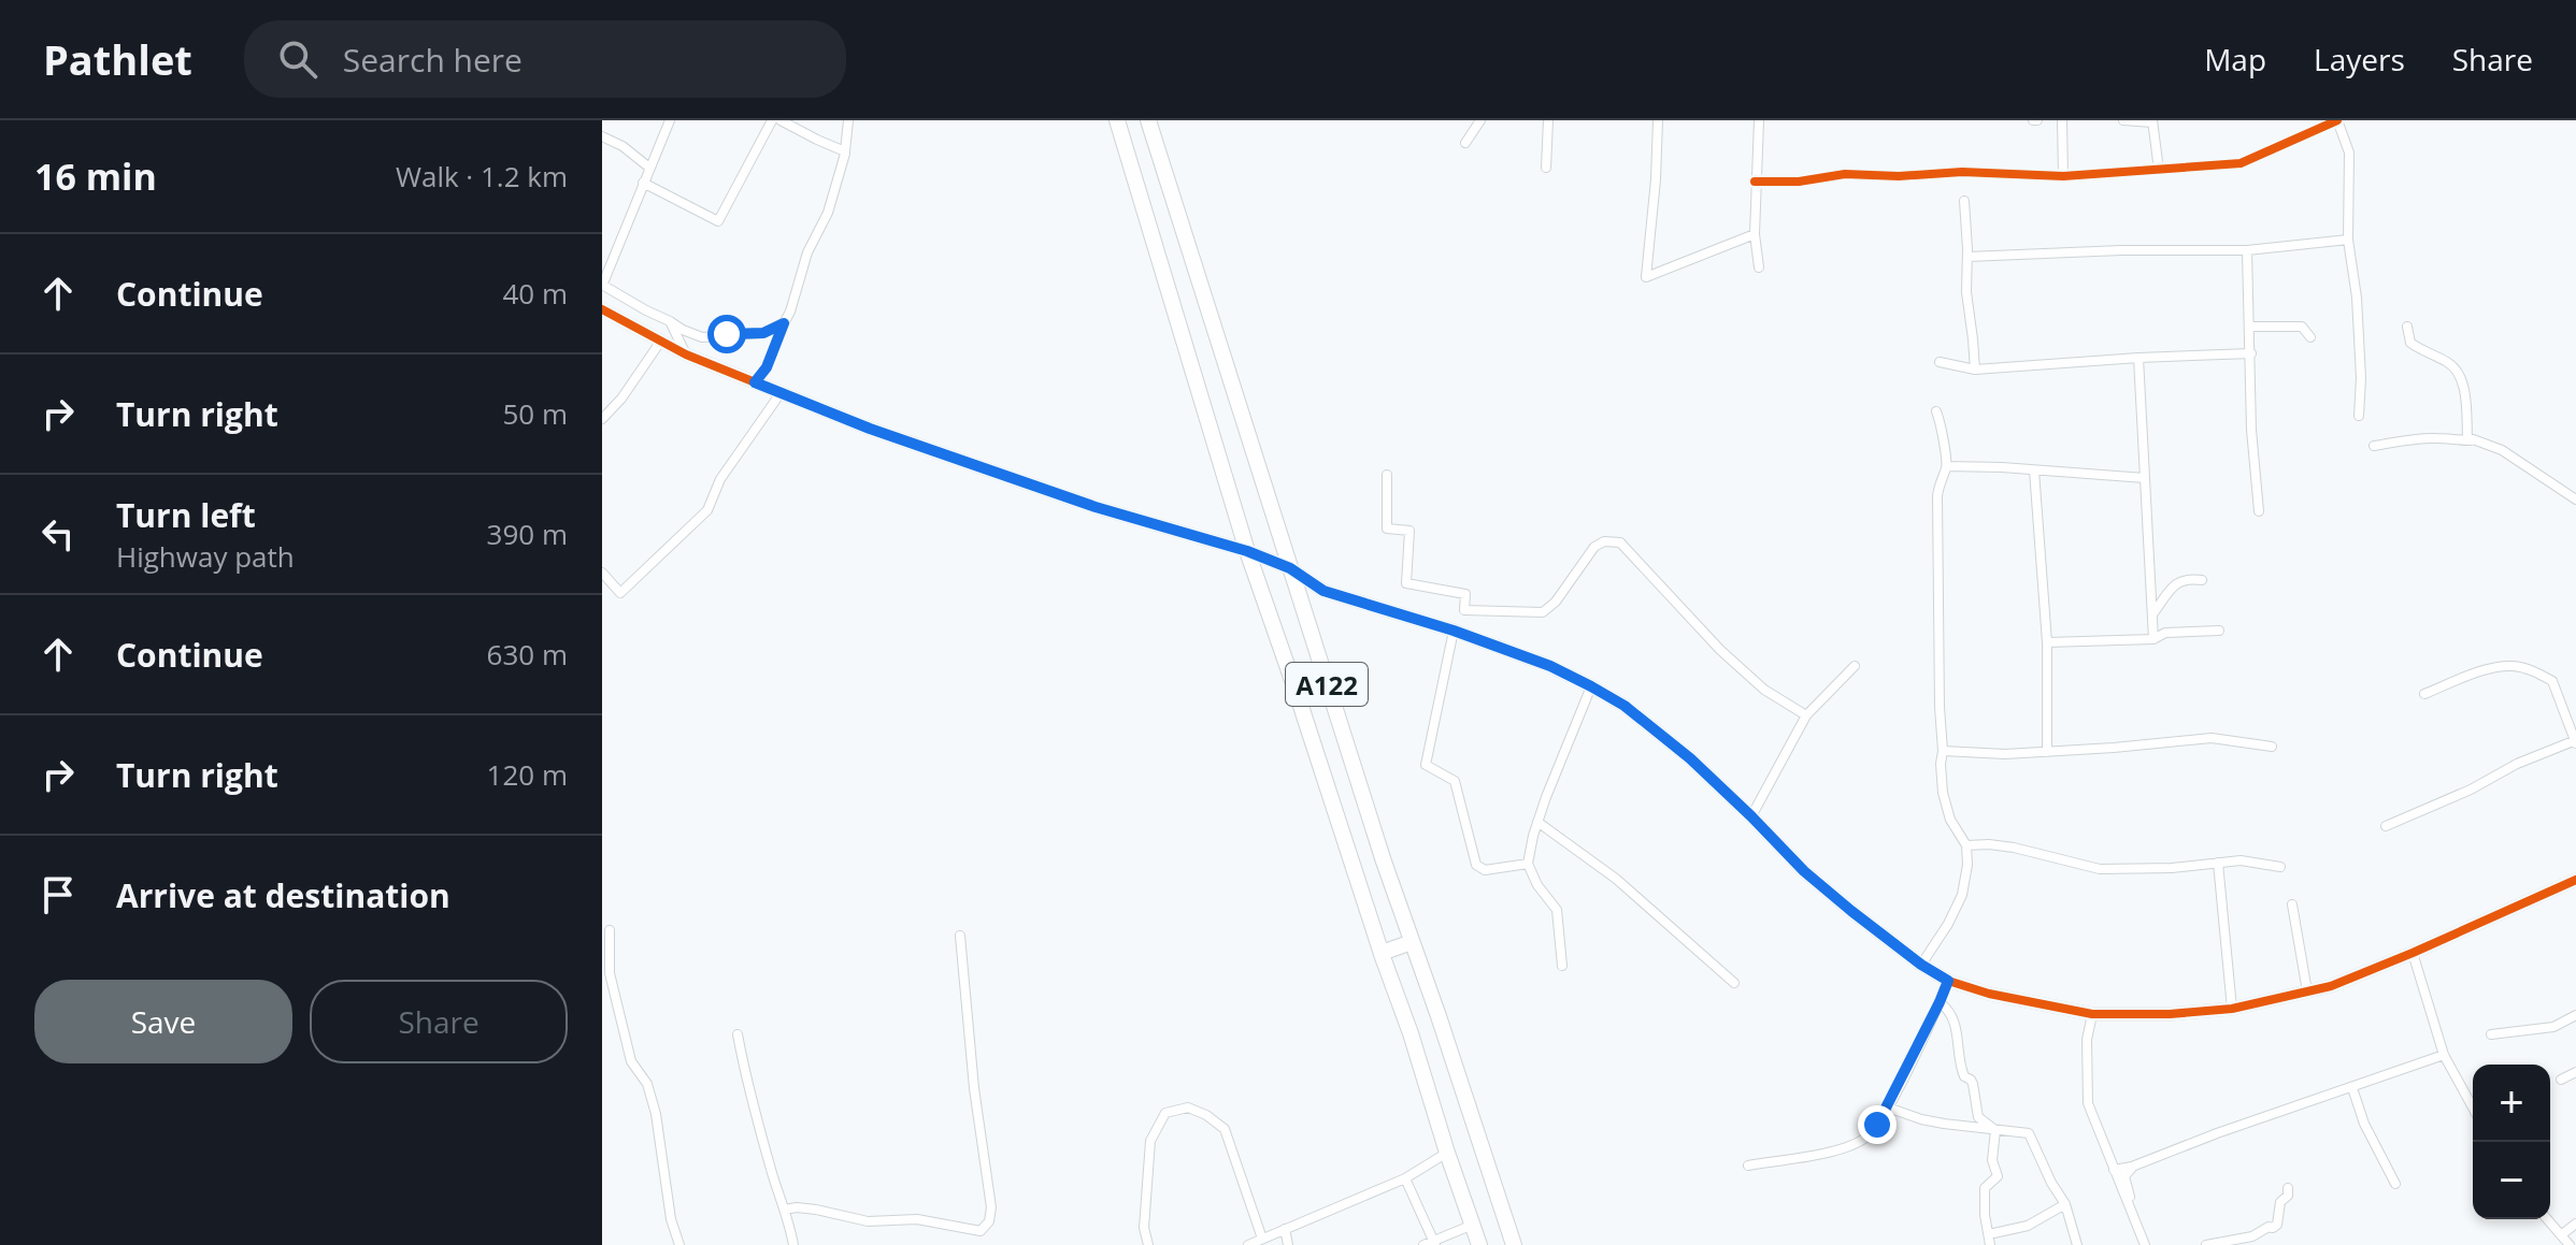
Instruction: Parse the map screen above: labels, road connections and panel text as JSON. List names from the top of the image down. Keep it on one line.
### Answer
{"streets":{"highway":["A122"]},"page":{"header":"Pathlet","search":"Search here","nav":["Map","Layers","Share"],"heading":["16 min","Walk · 1.2 km"],"list":[["Continue","40 m"],["Turn right","50 m"],["Turn left","Highway path","390 m"],["Continue","630 m"],["Turn right","120 m"],"Arrive at destination"],"buttons":["Save","Share"],"map_buttons":["+","−"]}}
